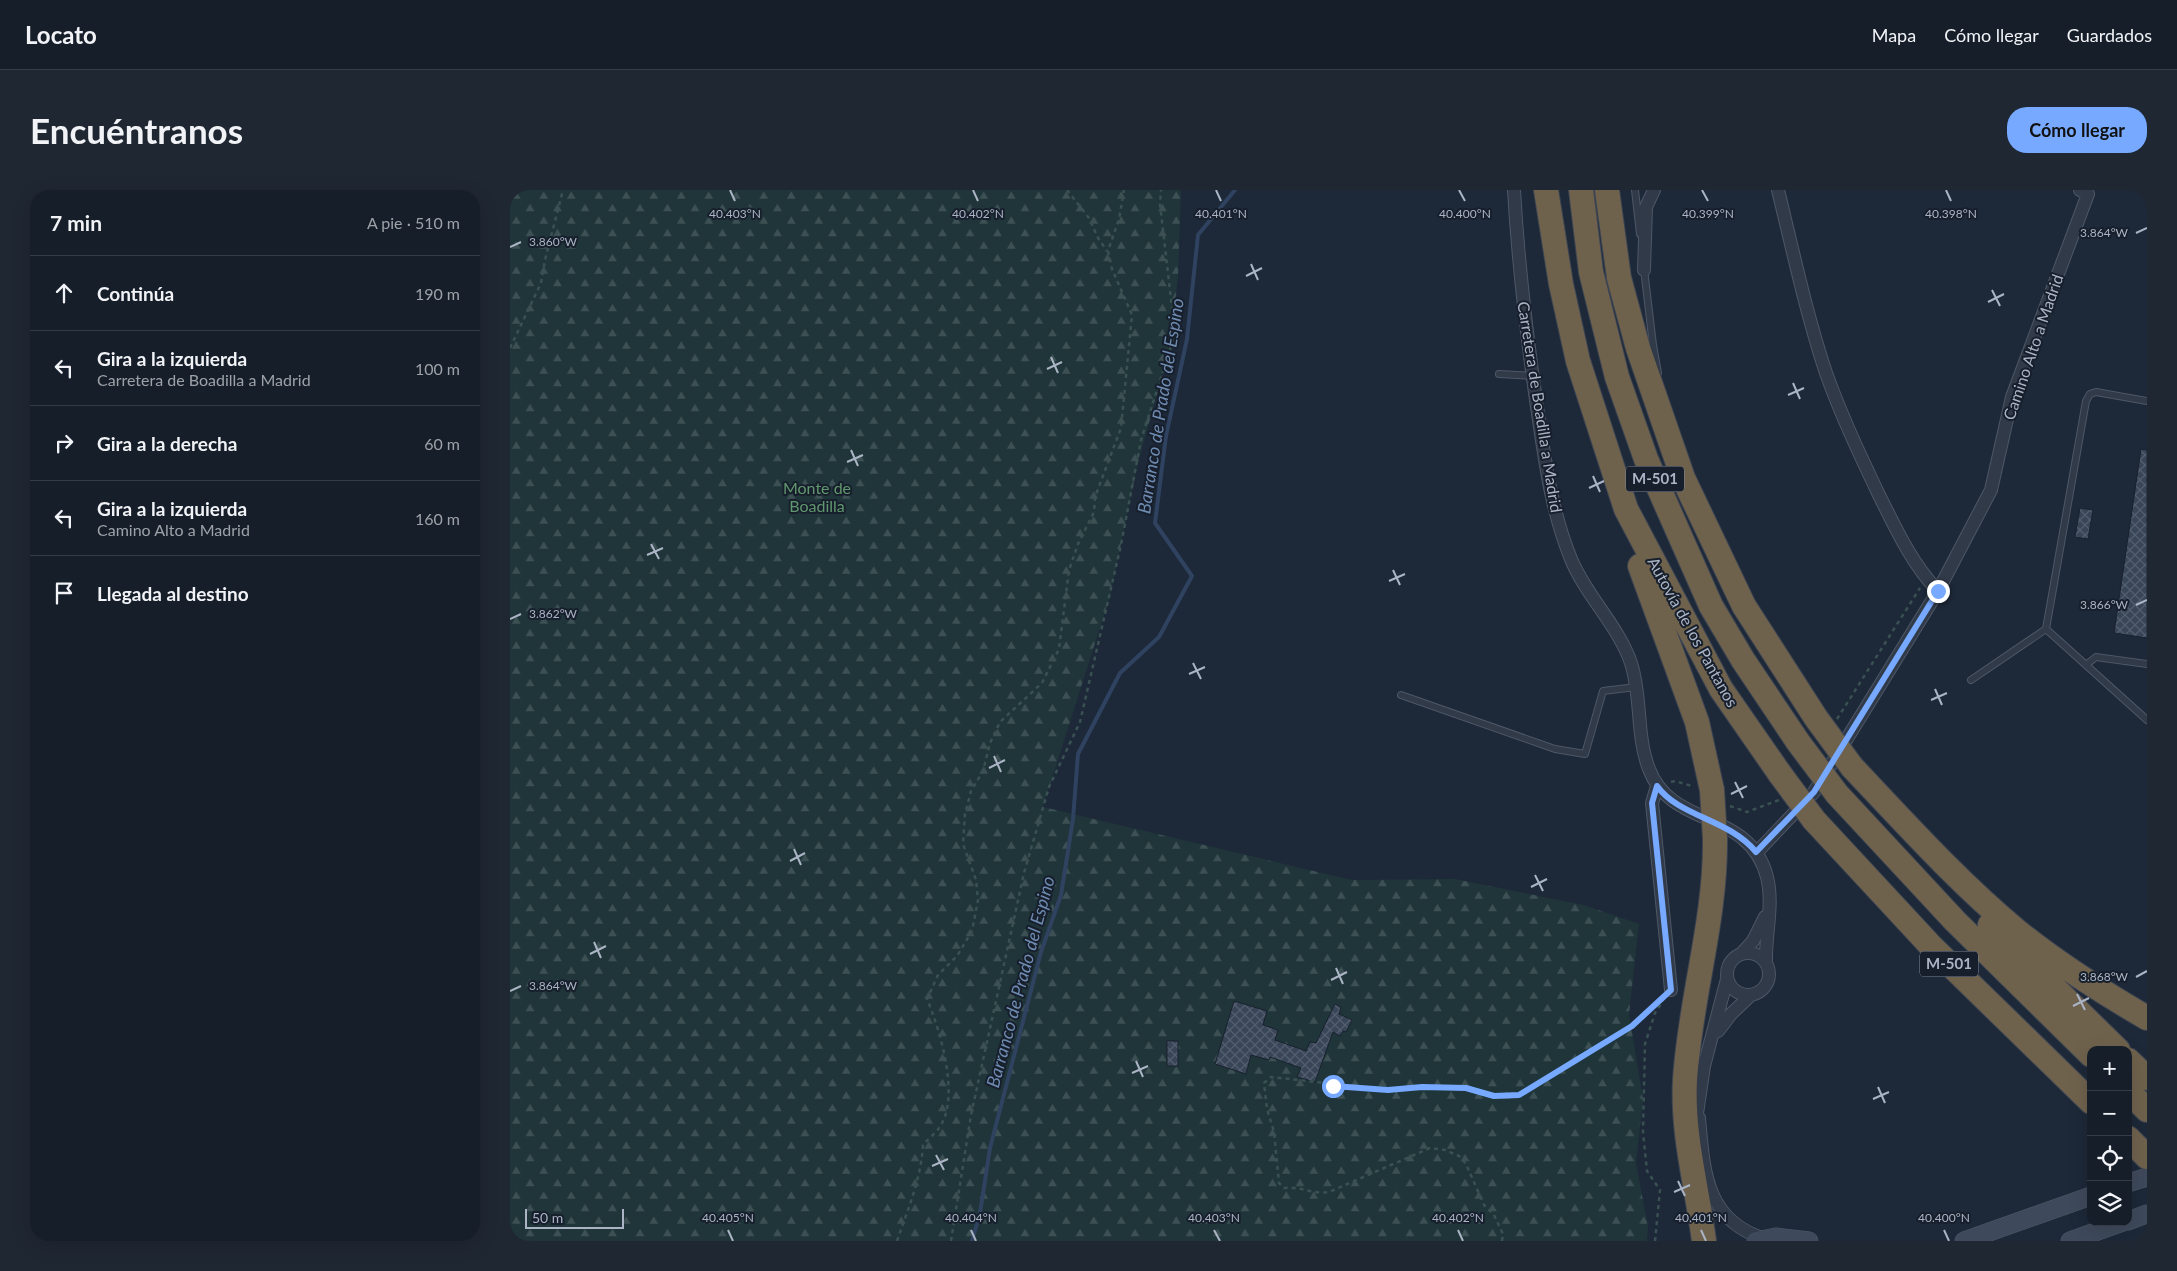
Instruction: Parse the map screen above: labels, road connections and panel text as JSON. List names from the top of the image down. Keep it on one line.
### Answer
{"streets":{"highway":["M-501","Autovía de los Pantanos"],"street":["Camino Alto a Madrid","Carretera de Boadilla a Madrid"]},"water":["Barranco de Prado del Espino"],"parks":["Monte de Boadilla"],"scale_bar":"50 m","page":{"header":"Locato","nav":["Mapa","Cómo llegar","Guardados"],"buttons":"Cómo llegar","title":"Encuéntranos","heading":["7 min","A pie · 510 m"],"list":[["Continúa","190 m"],["Gira a la izquierda","Carretera de Boadilla a Madrid","100 m"],["Gira a la derecha","60 m"],["Gira a la izquierda","Camino Alto a Madrid","160 m"],"Llegada al destino"],"map_buttons":["+","−"],"scale":"50 m"},"coordinates":["40.403°N","40.400°N","40.399°N","40.402°N","40.401°N","40.398°N","3.864°W","3.860°W","3.866°W","3.862°W","3.868°W","40.405°N","40.404°N"]}
